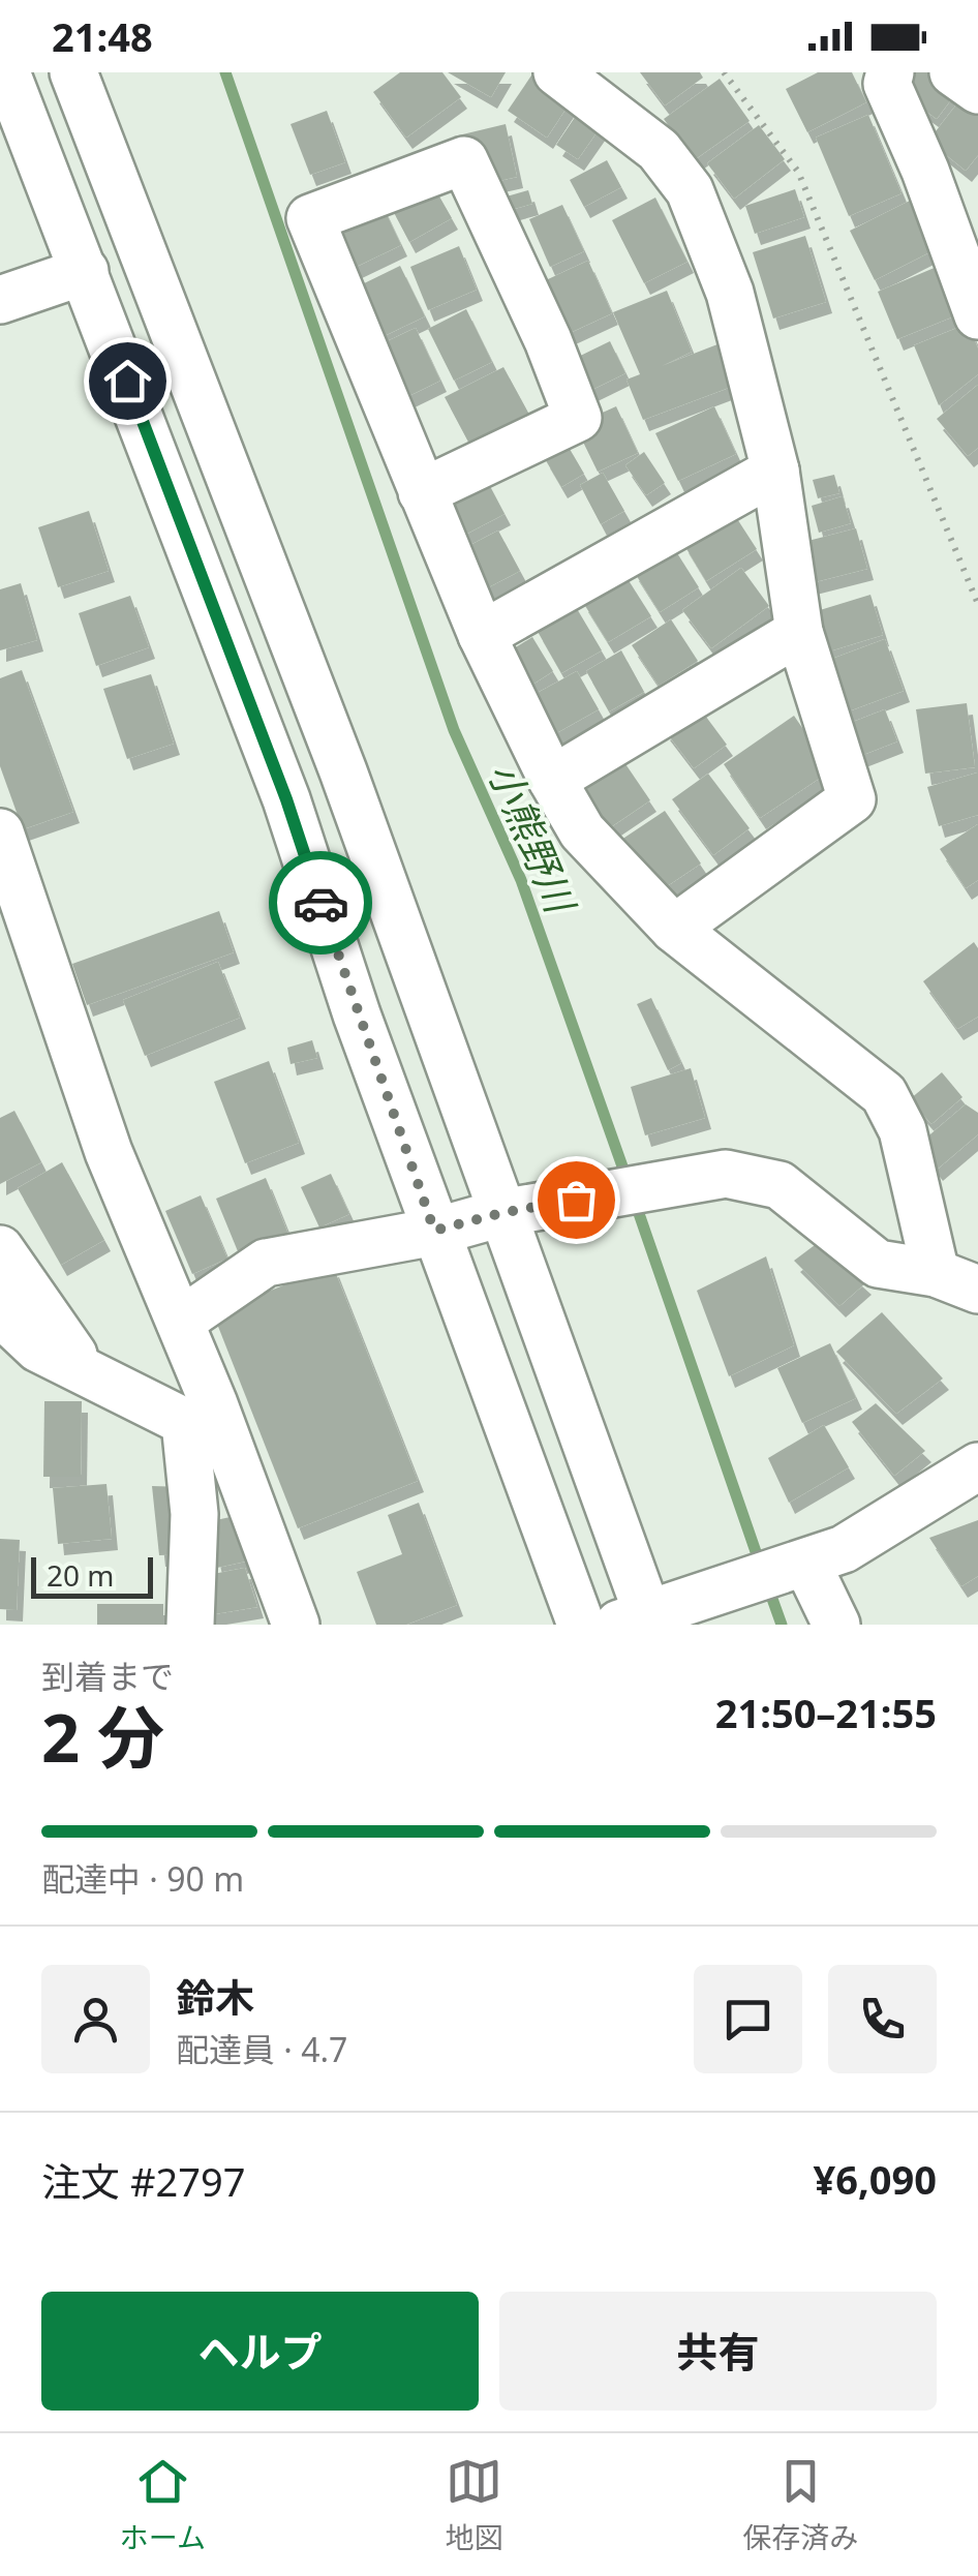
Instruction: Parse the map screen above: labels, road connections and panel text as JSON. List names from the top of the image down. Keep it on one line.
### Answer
{"water":["小熊野川"],"scale_bar":"20 m","page":{"status":"21:48","scale":"20 m","heading":["2 分","到着まで","21:50–21:55"],"panel":["鈴木","配達員 · 4.7","注文 #2797","¥6,090"],"bar":"配達中 · 90 m","buttons":["ヘルプ","共有"],"tabs":["ホーム","地図","保存済み"]}}
